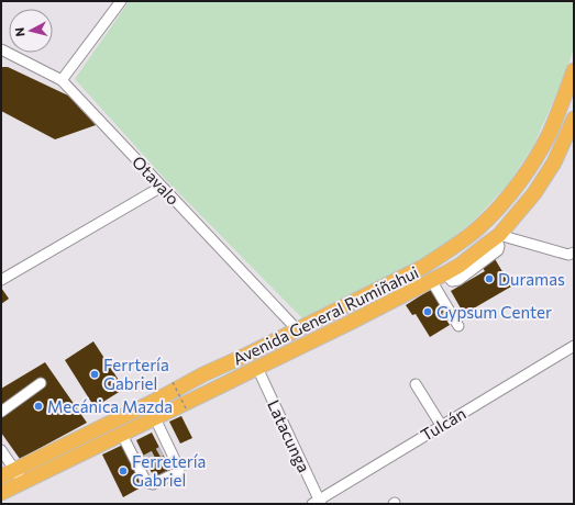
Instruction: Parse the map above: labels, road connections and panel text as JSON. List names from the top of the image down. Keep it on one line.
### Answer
{"streets":{"highway":["Avenida General Rumiñahui"],"street":["Otavalo","Tulcán","Latacunga"]},"crossings":[["Otavalo","Avenida General Rumiñahui"],["Avenida General Rumiñahui","Latacunga"],["Tulcán","Latacunga"]],"places":["Duramas","Gypsum Center","Ferrtería Gabriel","Mecánica Mazda","Ferretería Gabriel"],"north":"left"}
